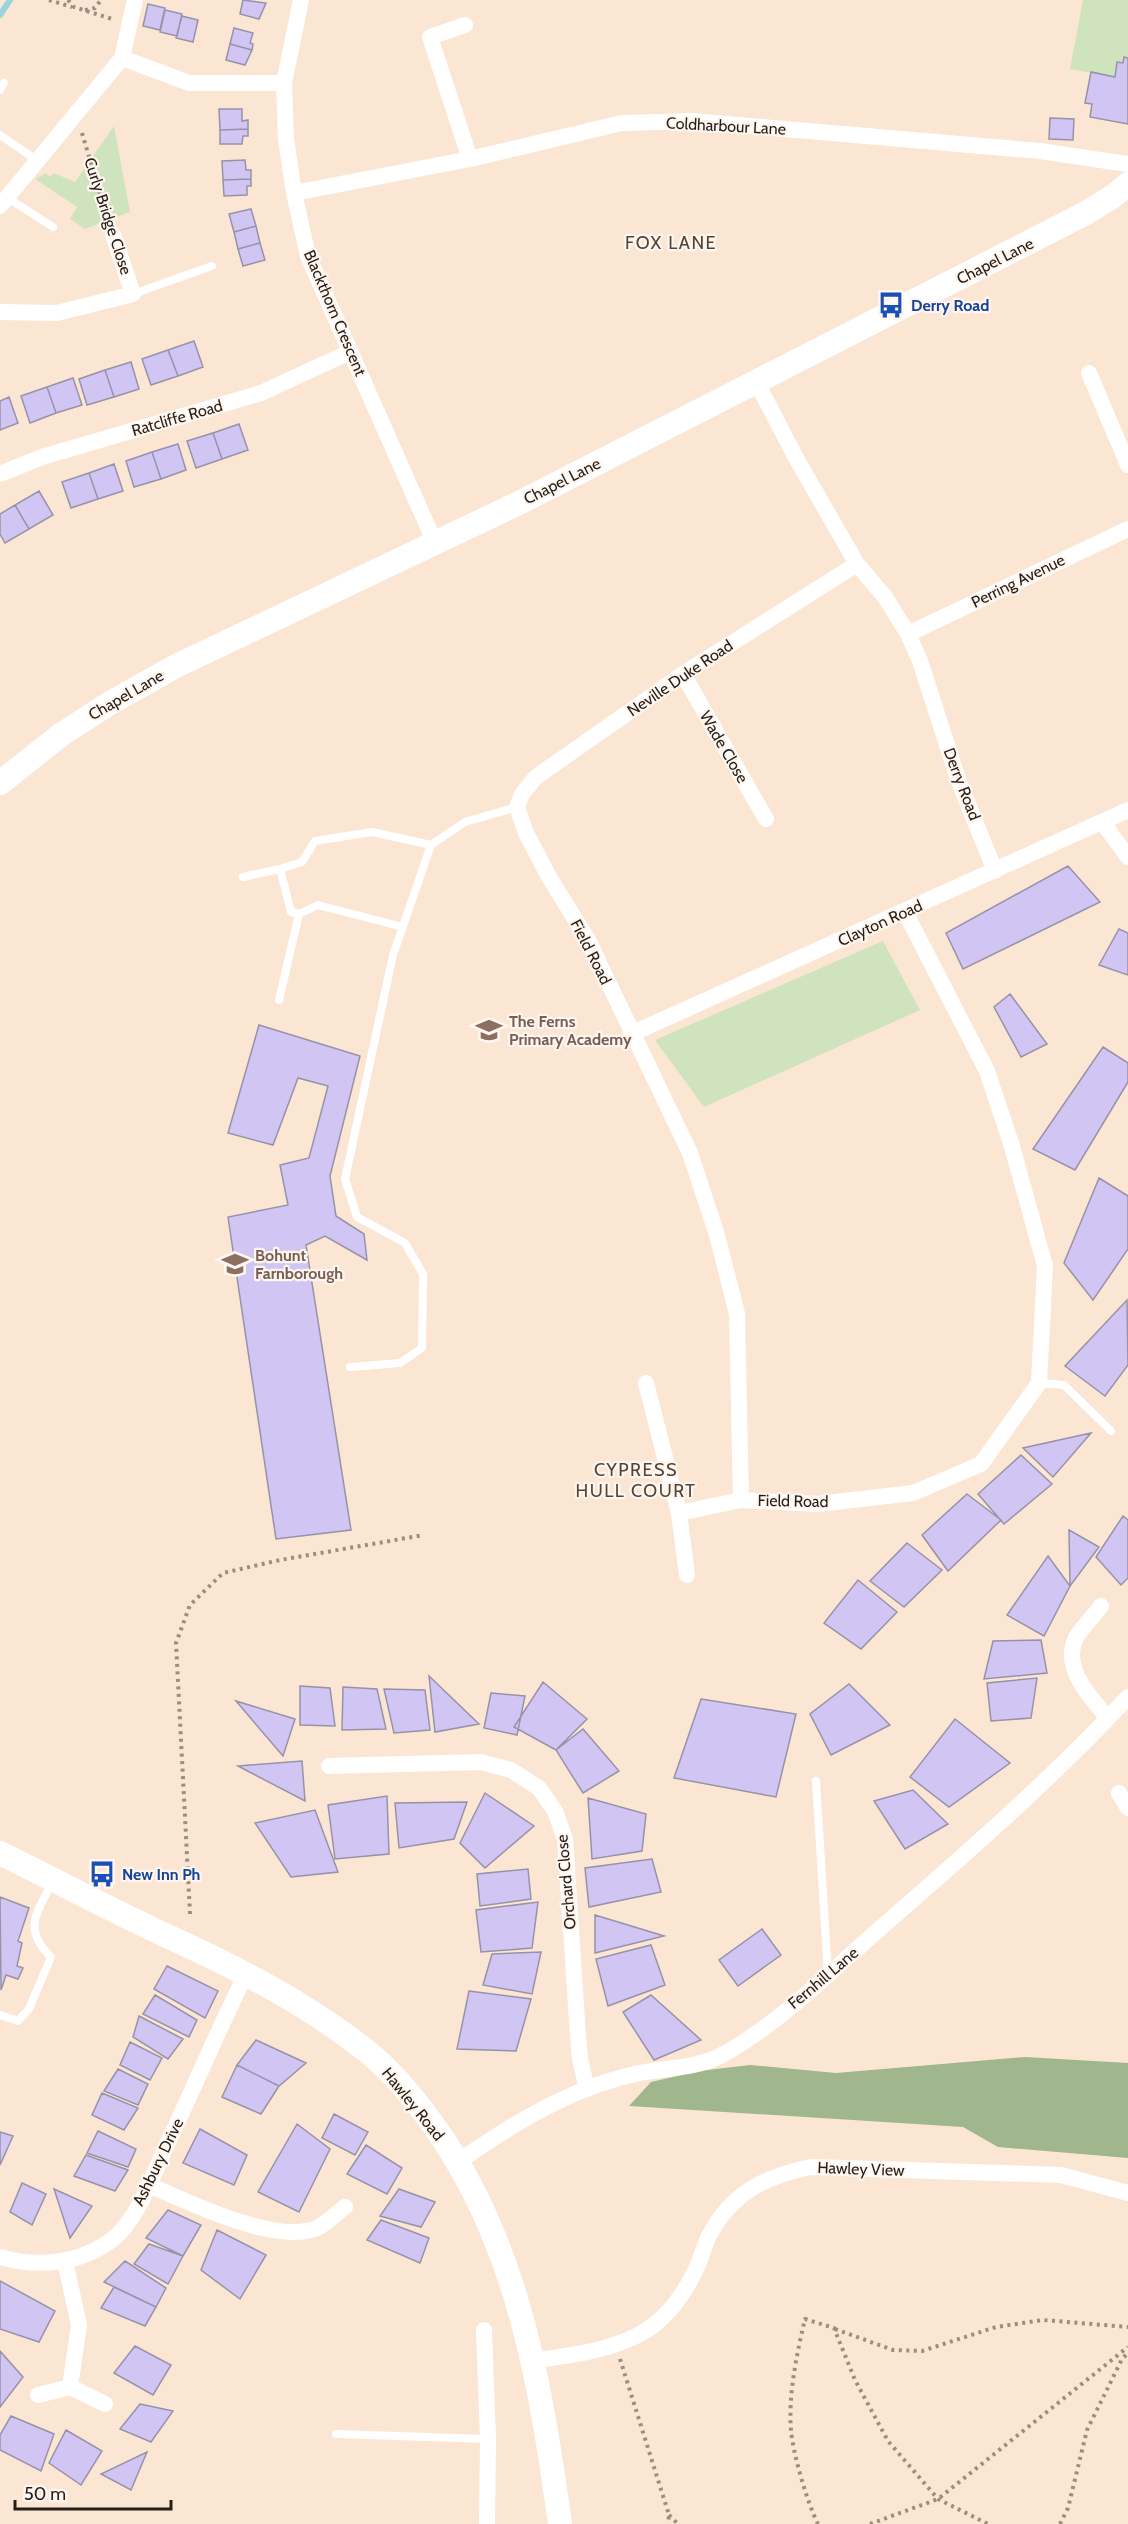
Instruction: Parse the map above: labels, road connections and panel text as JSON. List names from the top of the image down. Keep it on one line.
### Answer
{"streets":{"street":["Coldharbour Lane","Curly Bridge Close","Chapel Lane","Blackthorn Crescent","Ratcliffe Road","Perring Avenue","Neville Duke Road","Wade Close","Derry Road","Clayton Road","Field Road","Orchard Close","Fernhill Lane","Hawley Road","Ashbury Drive","Hawley View"]},"crossings":[["Coldharbour Lane","Blackthorn Crescent"],["Chapel Lane","Blackthorn Crescent"],["Chapel Lane","Derry Road"],["Blackthorn Crescent","Ratcliffe Road"],["Perring Avenue","Derry Road"],["Neville Duke Road","Wade Close"],["Neville Duke Road","Derry Road"],["Neville Duke Road","Field Road"],["Derry Road","Clayton Road"],["Clayton Road","Field Road"],["Orchard Close","Fernhill Lane"],["Fernhill Lane","Hawley Road"],["Hawley Road","Ashbury Drive"],["Hawley Road","Hawley View"]],"districts":["FOX LANE","CYPRESS HULL COURT"],"places":{"bus stop":["Derry Road","New Inn Ph"],"school or university":["The Ferns Primary Academy","Bohunt Farnborough"]},"scale_bar":"50 m"}
